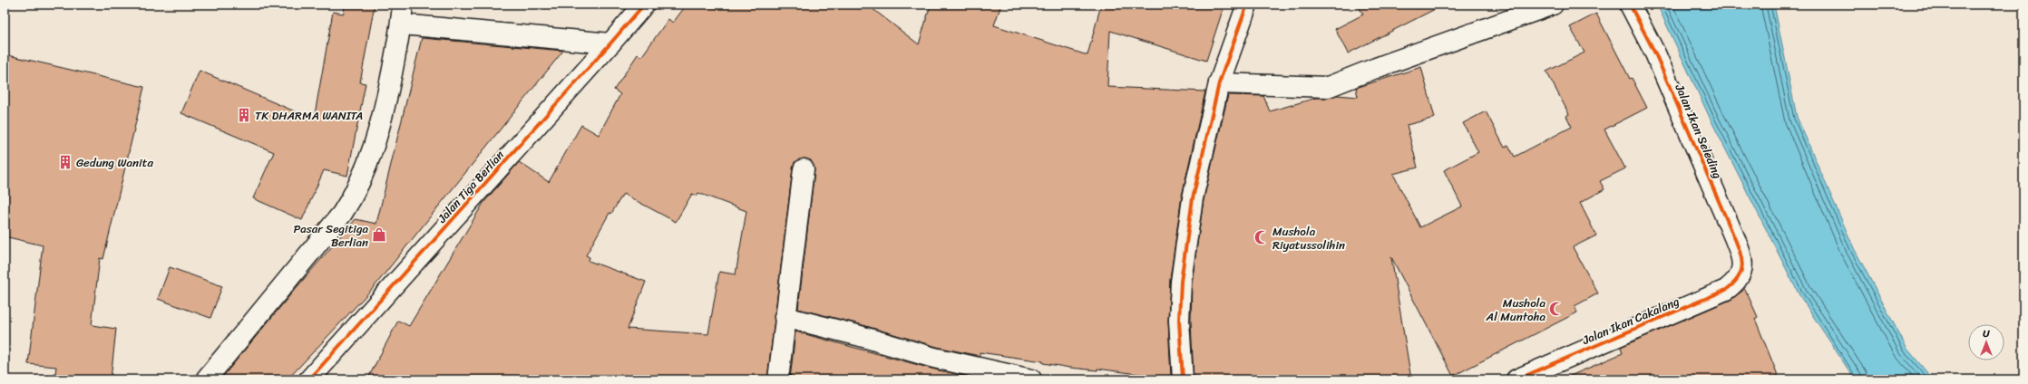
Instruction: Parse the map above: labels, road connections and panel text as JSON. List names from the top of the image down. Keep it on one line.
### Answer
{"streets":{"street":["Jalan Ikan Seleding","Jalan Tiga Berlian","Jalan Ikan Cakalang"]},"crossings":[["Jalan Ikan Seleding","Jalan Ikan Cakalang"]],"places":{"building":["TK DHARMA WANITA","Gedung Wanita"],"shop":["Pasar Segitiga Berlian"],"mosque":["Mushola Riyatussolihin","Mushola Al Muntoha"]},"north":"top"}
